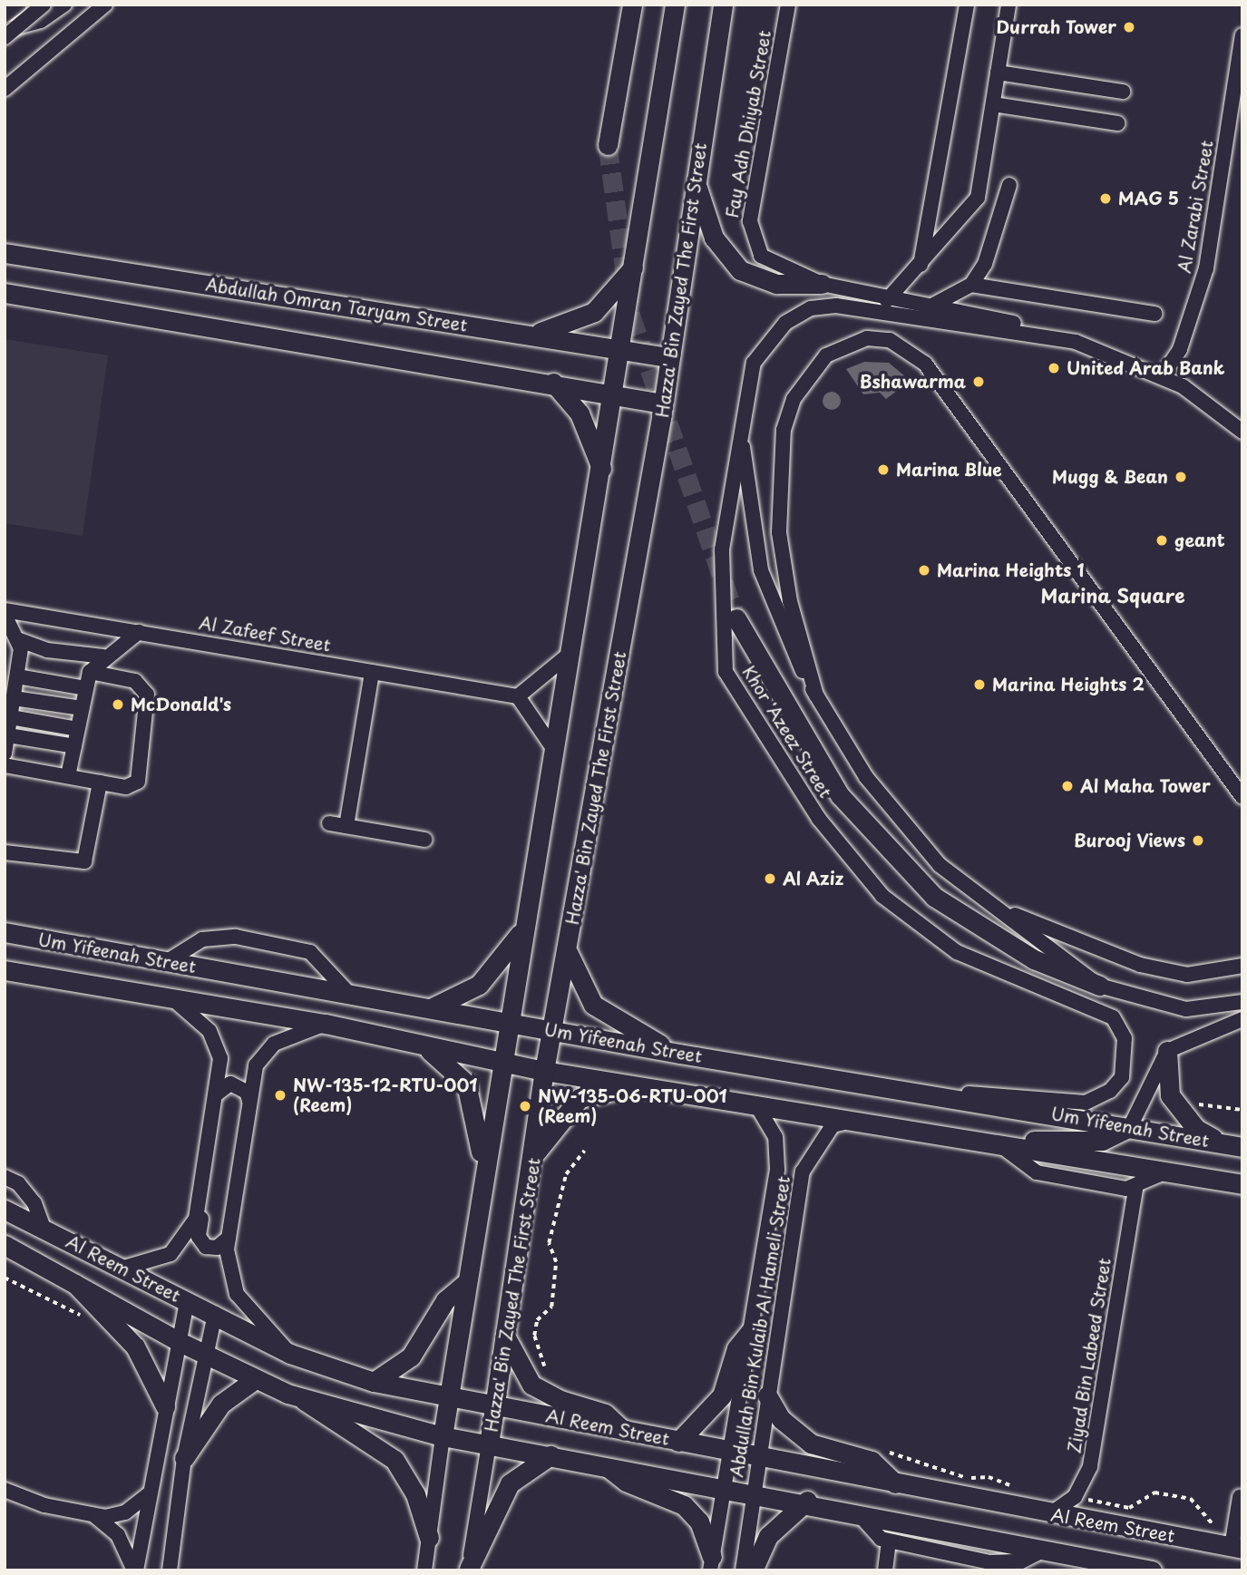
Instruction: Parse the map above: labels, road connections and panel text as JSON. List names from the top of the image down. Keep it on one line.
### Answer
{"streets":{"main road":["Hazza' Bin Zayed The First Street","Abdullah Omran Taryam Street","Um Yifeenah Street","Al Reem Street"],"street":["Fay Adh Dhiyab Street","Al Zarabi Street","Al Zafeef Street","Khor 'Azeez Street","Abdullah Bin Kulaib Al Hameli Street","Ziyad Bin Labeed Street"]},"crossings":[["Fay Adh Dhiyab Street","Khor 'Azeez Street"],["Al Zarabi Street","Khor 'Azeez Street"],["Hazza' Bin Zayed The First Street","Abdullah Omran Taryam Street"],["Hazza' Bin Zayed The First Street","Um Yifeenah Street"],["Hazza' Bin Zayed The First Street","Al Reem Street"],["Khor 'Azeez Street","Um Yifeenah Street"],["Al Reem Street","Abdullah Bin Kulaib Al Hameli Street"],["Al Reem Street","Ziyad Bin Labeed Street"]],"districts":["Marina Square"],"places":["Durrah Tower","MAG 5","United Arab Bank","Bshawarma","Marina Blue","Mugg & Bean","geant","Marina Heights 1","Marina Heights 2","McDonald's","Al Maha Tower","Burooj Views","Al Aziz","NW-135-12-RTU-001 (Reem)","NW-135-06-RTU-001 (Reem)"]}
